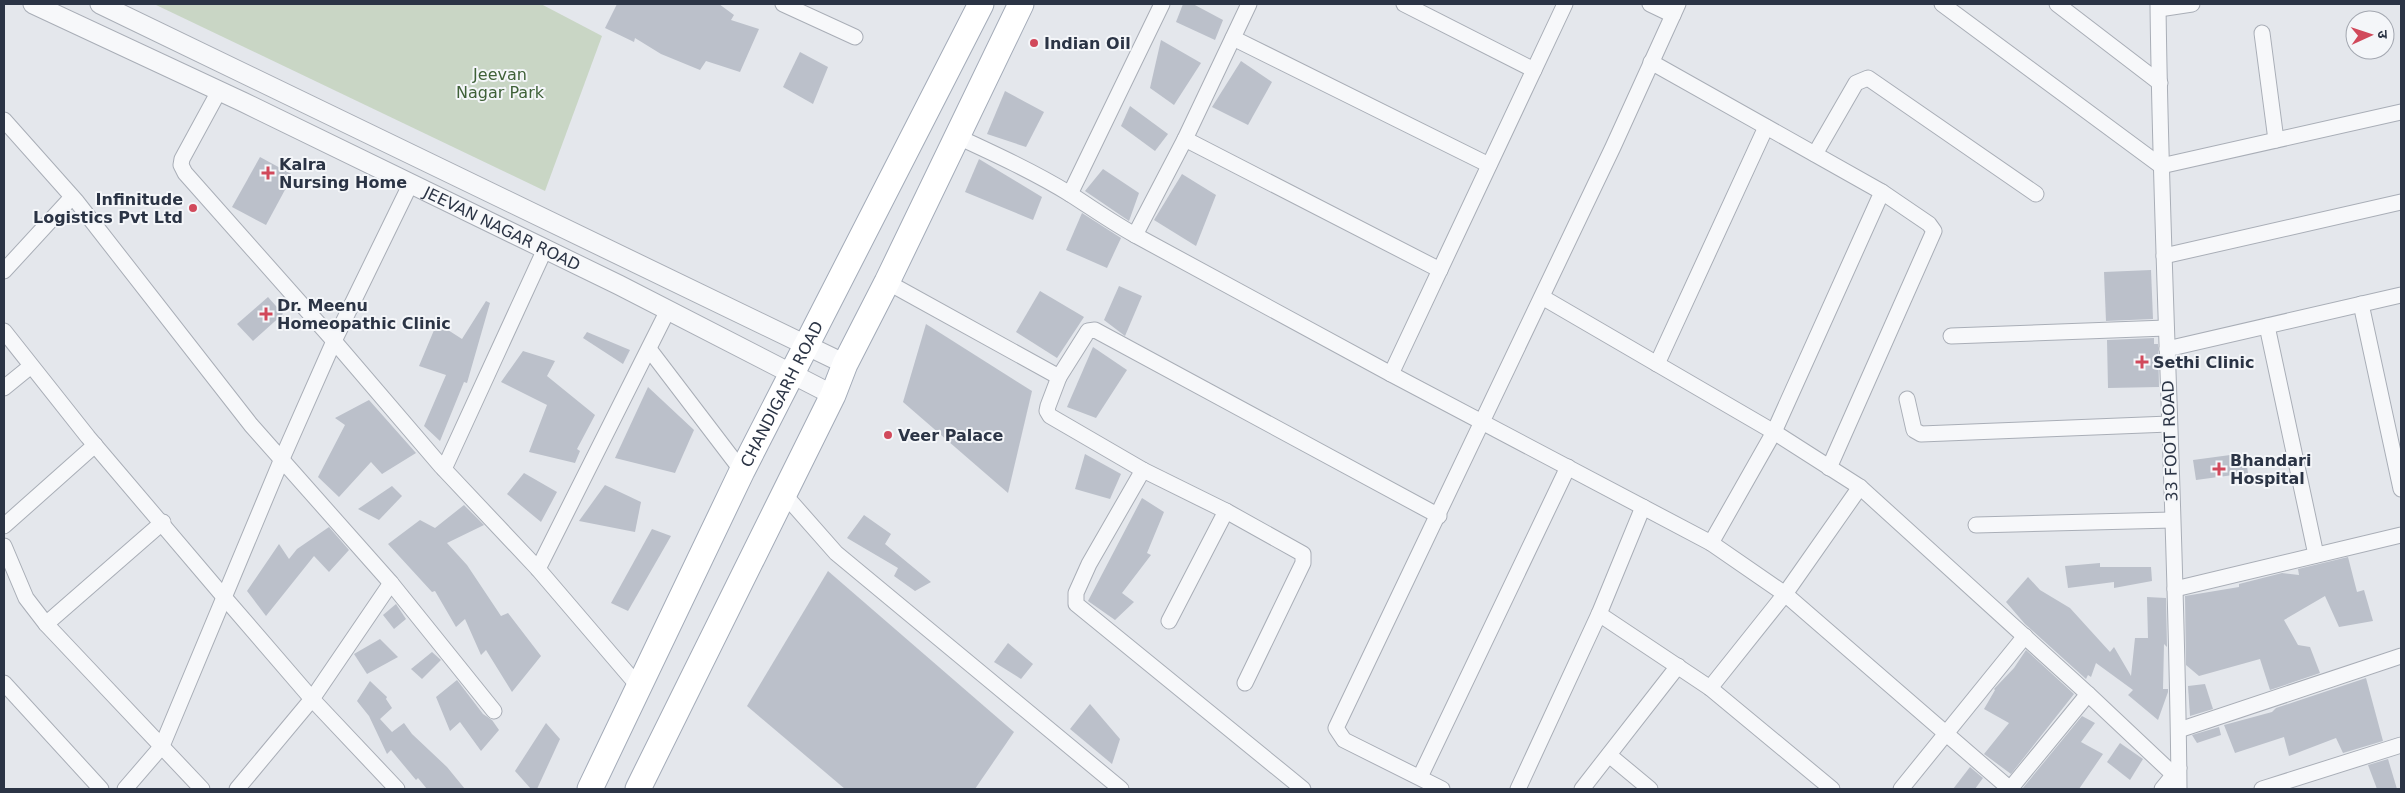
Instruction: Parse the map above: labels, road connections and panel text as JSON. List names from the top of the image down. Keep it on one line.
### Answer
{"streets":{"main road":["CHANDIGARH ROAD"],"street":["JEEVAN NAGAR ROAD","33 FOOT ROAD"]},"crossings":[["JEEVAN NAGAR ROAD","CHANDIGARH ROAD"]],"parks":["Jeevan Nagar Park"],"places":{"other":["Indian Oil","Infinitude Logistics Pvt Ltd","Veer Palace"],"health":["Kalra Nursing Home","Dr. Meenu Homeopathic Clinic","Sethi Clinic","Bhandari Hospital"]},"north":"right"}
